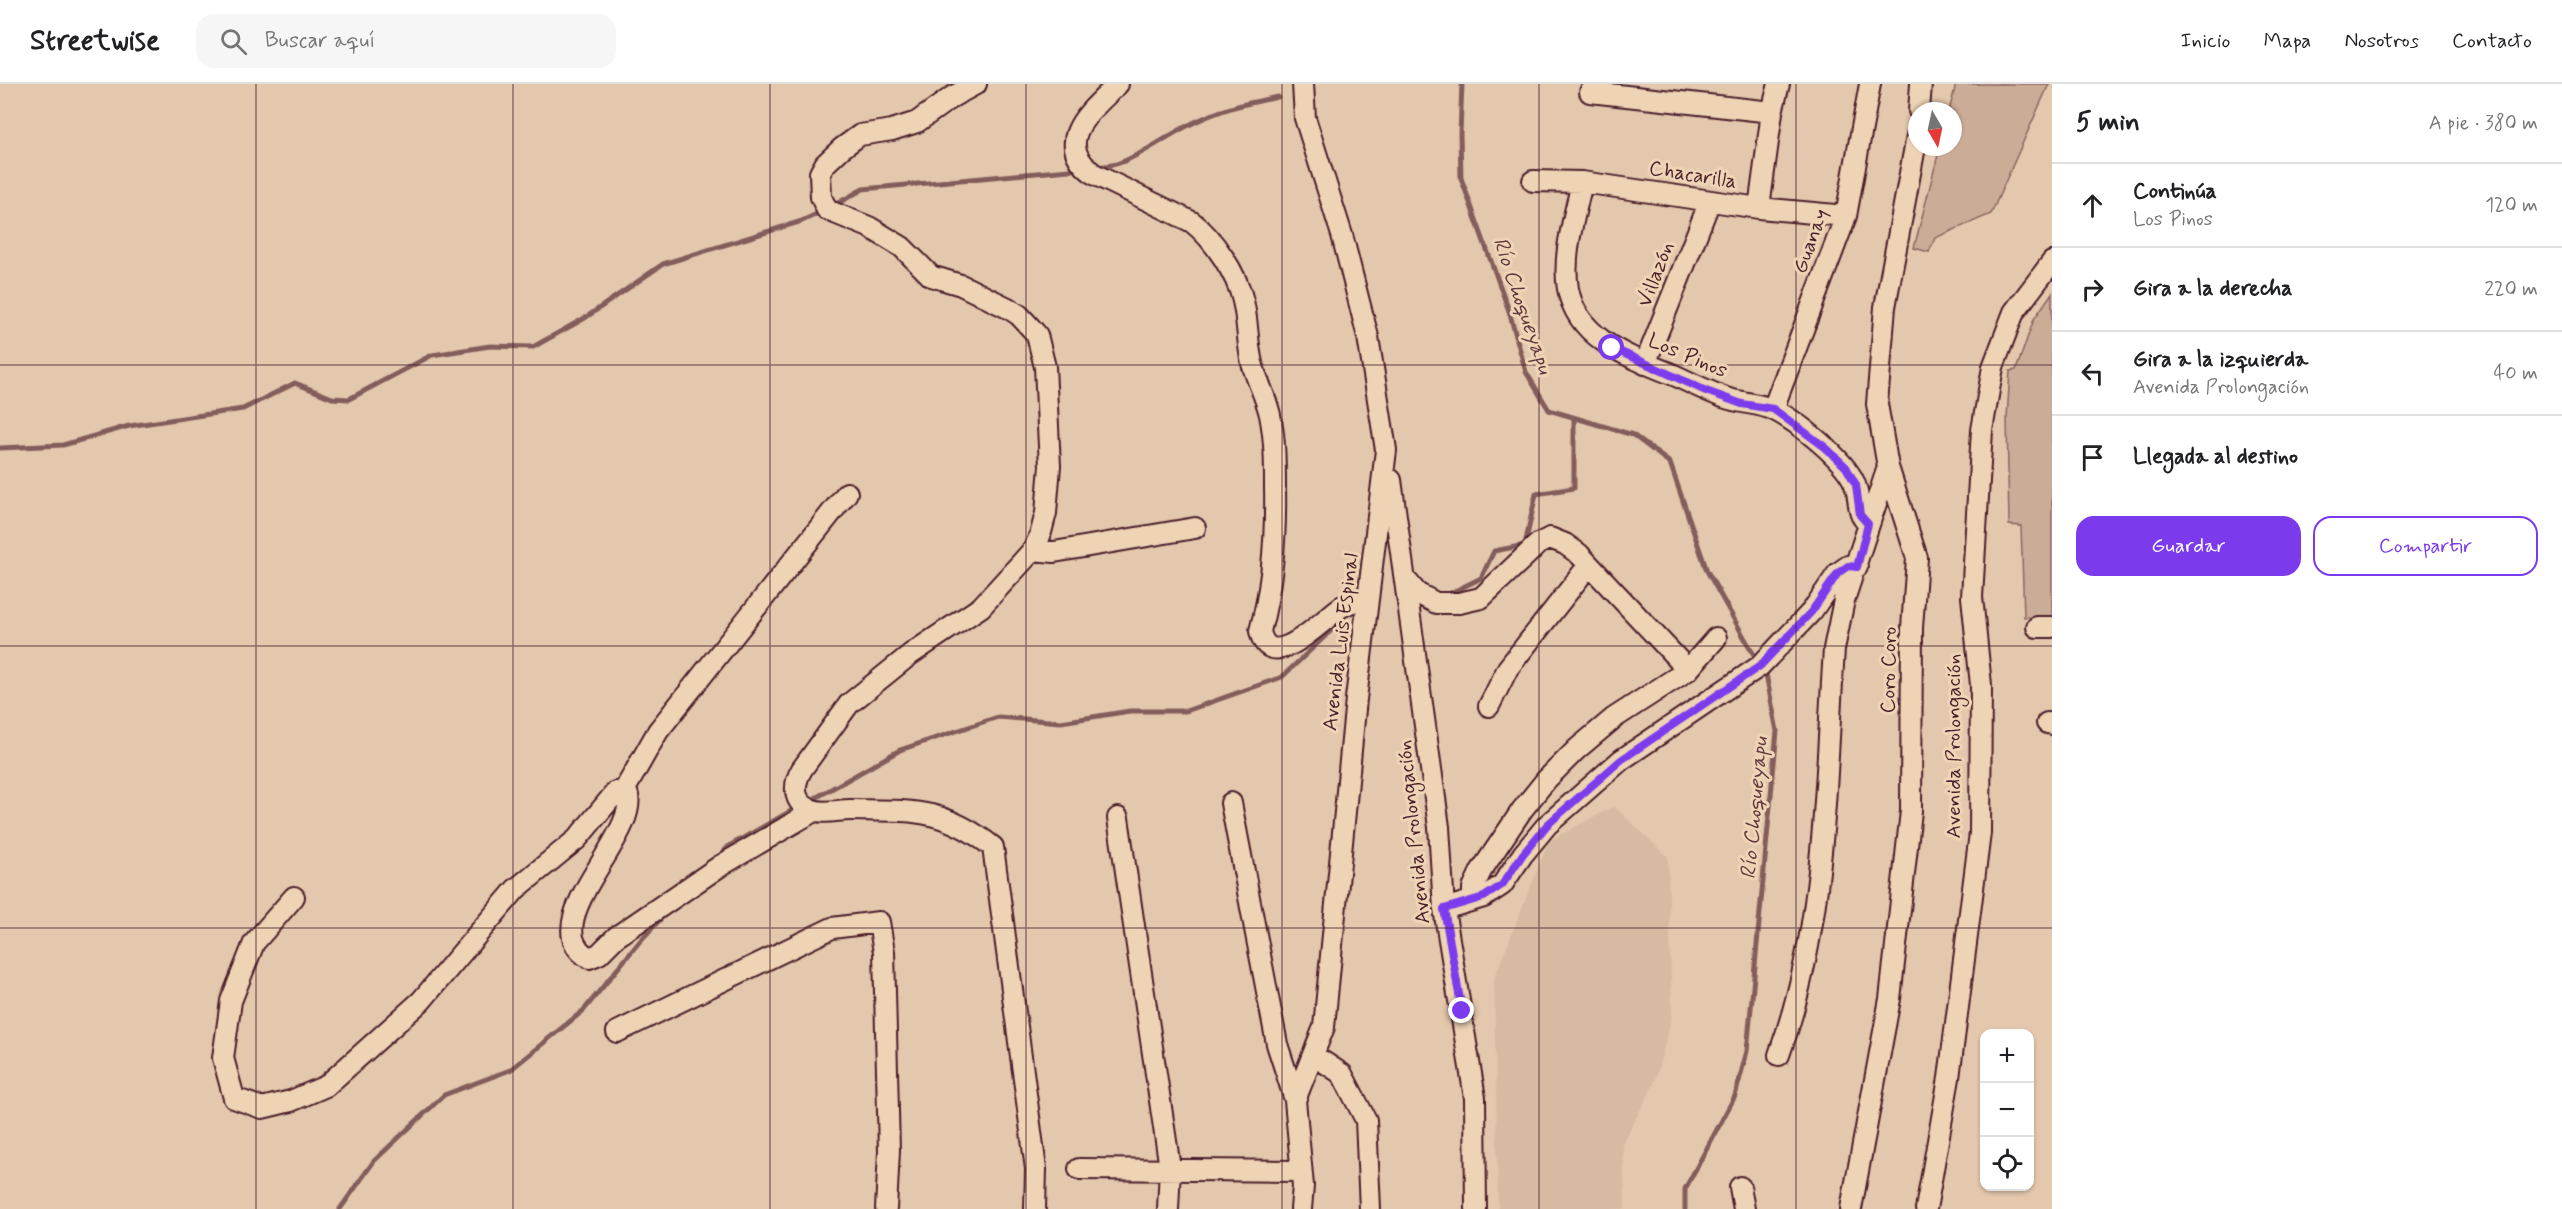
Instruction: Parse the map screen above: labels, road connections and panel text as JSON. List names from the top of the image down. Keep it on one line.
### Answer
{"streets":{"street":["Chacarilla","Guanay","Villazón","Los Pinos","Avenida Luis Espinal","Coro Coro","Avenida Prolongación"]},"crossings":[["Chacarilla","Guanay"],["Chacarilla","Villazón"],["Chacarilla","Los Pinos"],["Guanay","Los Pinos"],["Villazón","Los Pinos"],["Avenida Luis Espinal","Avenida Prolongación"]],"water":["Río Choqueyapu"],"north":"bottom","page":{"header":"Streetwise","search":"Buscar aquí","nav":["Inicio","Mapa","Nosotros","Contacto"],"heading":["5 min","A pie · 380 m"],"list":[["Continúa","Los Pinos","120 m"],["Gira a la derecha","220 m"],["Gira a la izquierda","Avenida Prolongación","40 m"],"Llegada al destino"],"buttons":["Guardar","Compartir"],"map_buttons":["+","−"]}}
